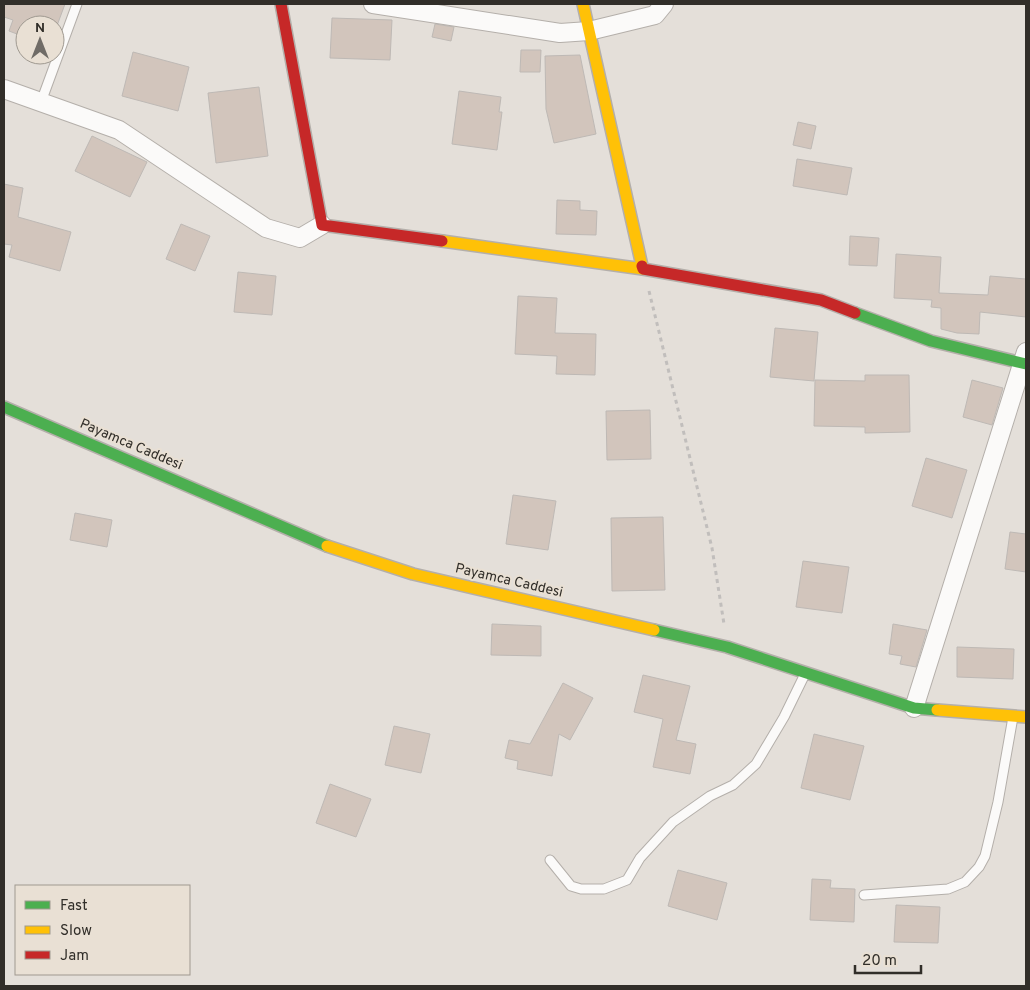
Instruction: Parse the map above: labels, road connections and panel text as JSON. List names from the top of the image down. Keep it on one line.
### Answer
{"streets":{"street":["Payamca Caddesi"]},"legend":["Fast","Slow","Jam"],"scale_bar":"20 m","north":"top"}
